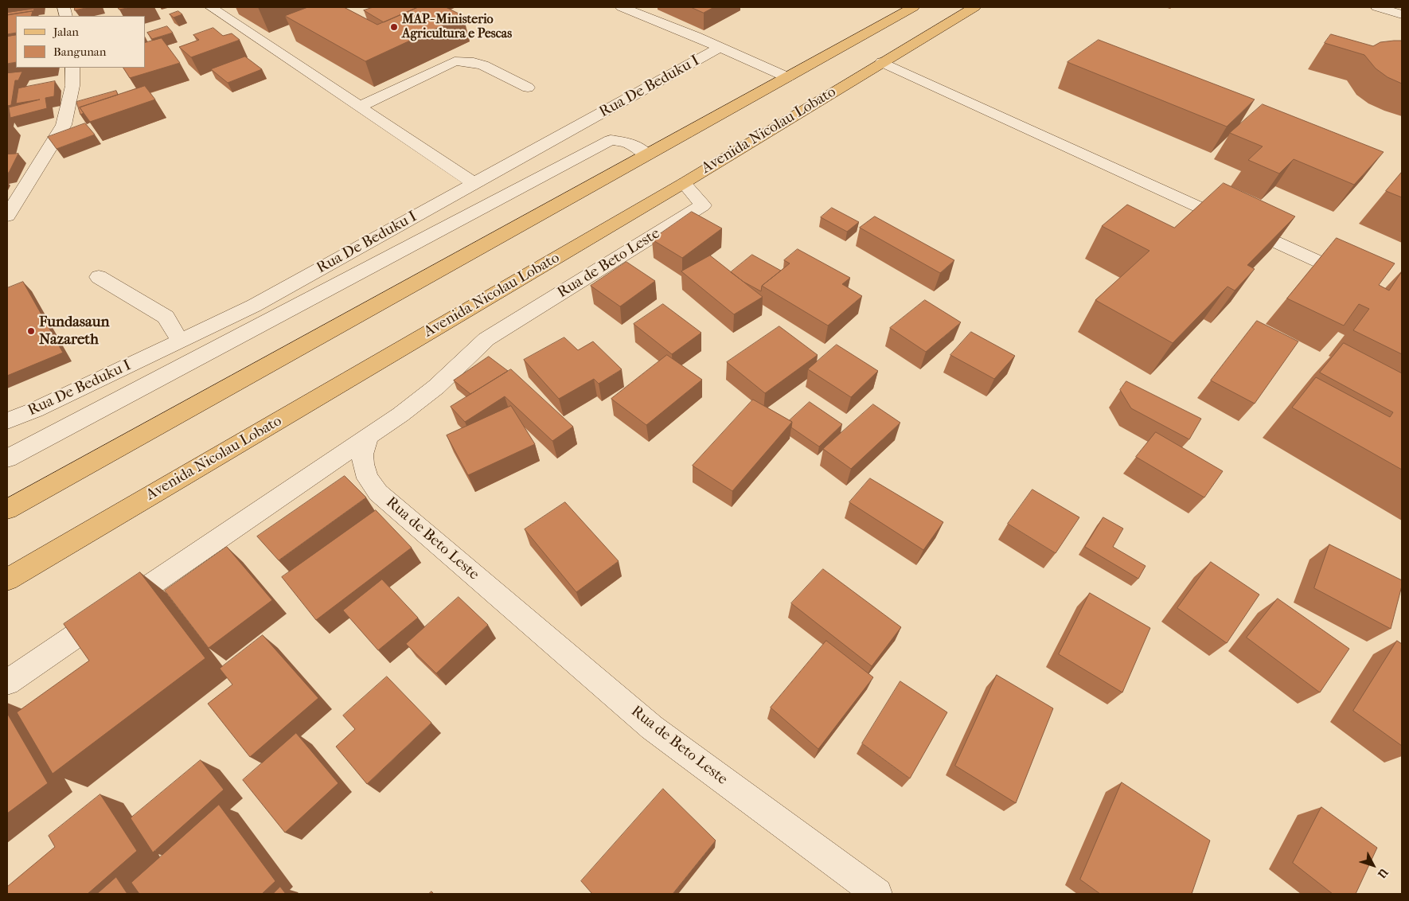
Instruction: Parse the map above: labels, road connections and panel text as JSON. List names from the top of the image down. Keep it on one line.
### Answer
{"streets":{"main road":["Avenida Nicolau Lobato"],"street":["Rua De Beduku I","Rua de Beto Leste"]},"crossings":[["Avenida Nicolau Lobato","Rua de Beto Leste"]],"places":["MAP- Ministerio Agricultura e Pescas","Fundasaun Nazareth"],"legend":["Jalan","Bangunan"],"north":"bottom right"}
